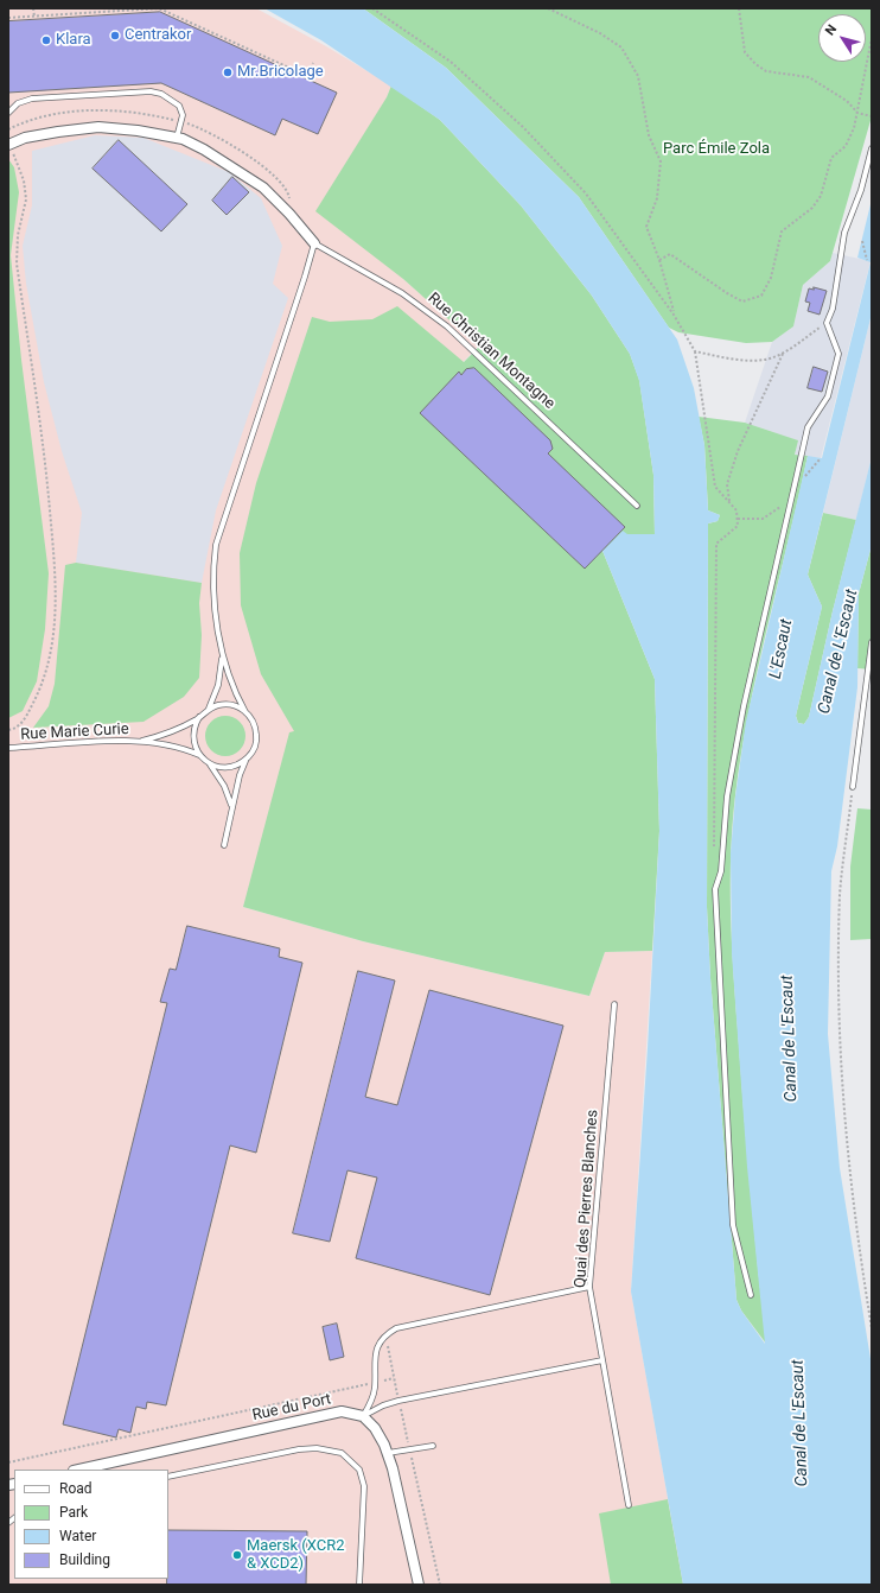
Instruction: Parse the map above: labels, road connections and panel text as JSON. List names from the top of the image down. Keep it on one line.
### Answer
{"streets":{"street":["Rue Christian Montagne","Rue du Port"],"lane":["Rue Marie Curie","Quai des Pierres Blanches"]},"water":["L'Escaut","Canal de L'Escaut"],"parks":["Parc Émile Zola"],"places":["Centrakor","Klara","Mr.Bricolage","Maersk (XCR2 & XCD2)"],"legend":["Road","Park","Water","Building"],"north":"top left"}
